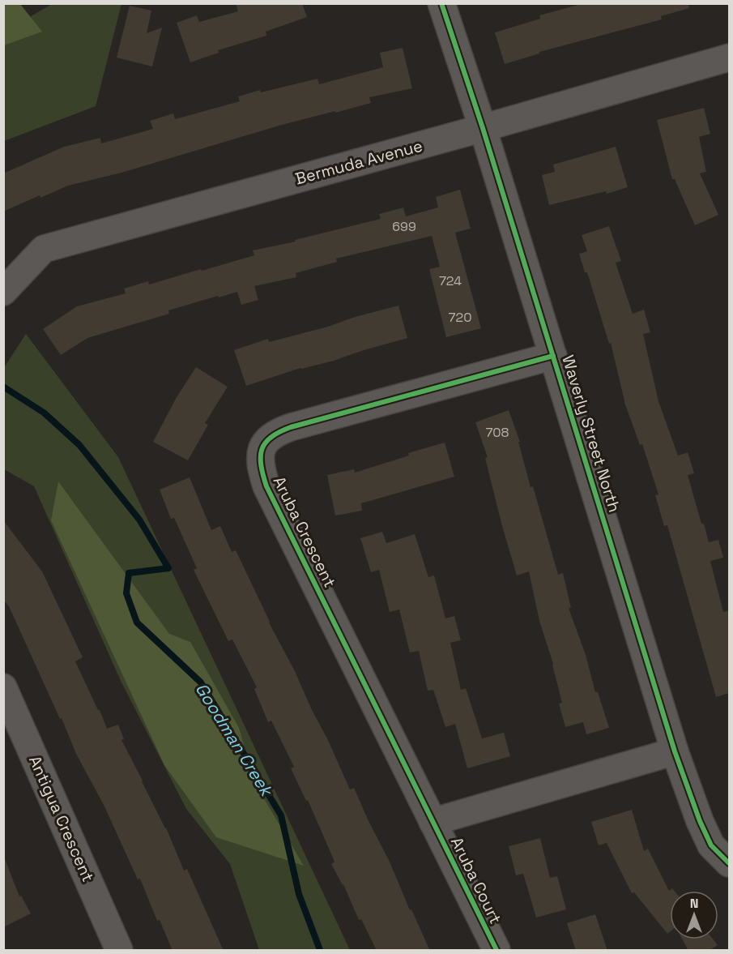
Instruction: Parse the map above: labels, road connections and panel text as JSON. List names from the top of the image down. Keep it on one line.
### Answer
{"streets":{"street":["Bermuda Avenue","Waverly Street North","Aruba Crescent","Antigua Crescent","Aruba Court"]},"crossings":[["Bermuda Avenue","Waverly Street North"],["Waverly Street North","Aruba Crescent"],["Aruba Crescent","Aruba Court"]],"water":["Goodman Creek"],"house_numbers":["699","724","720","708"],"north":"top"}
